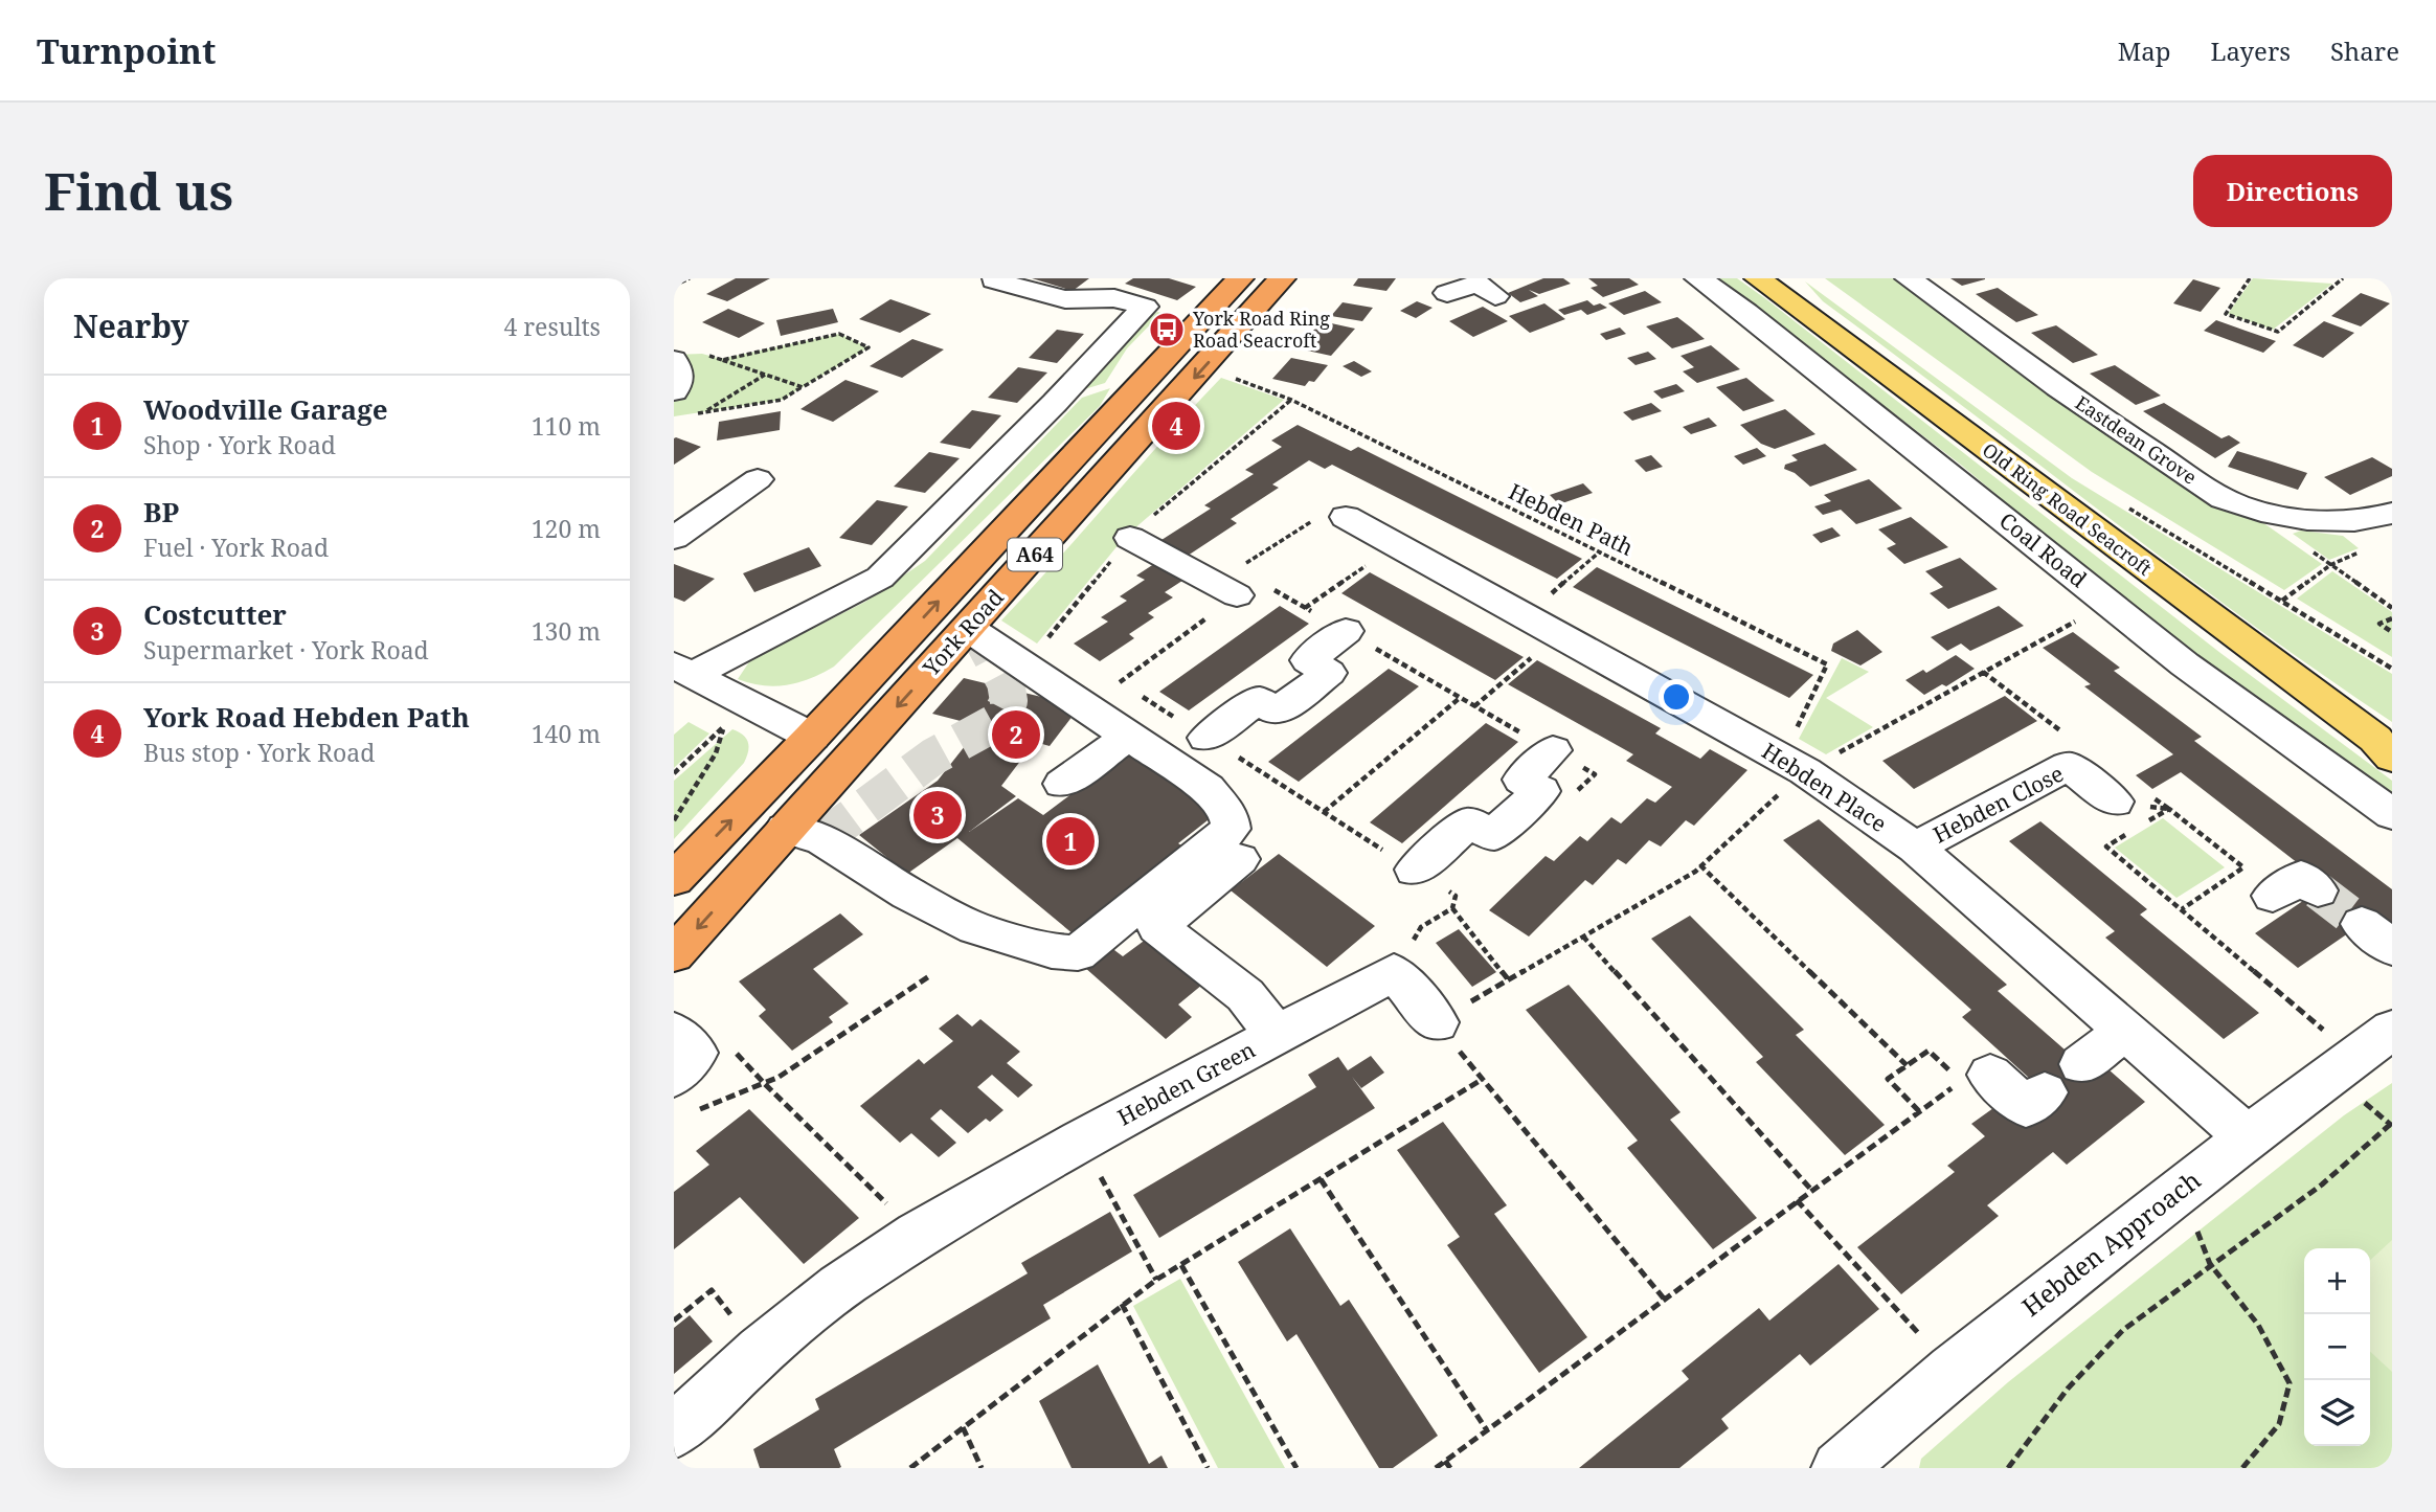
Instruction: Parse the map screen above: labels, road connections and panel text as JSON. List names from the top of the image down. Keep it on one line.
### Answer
{"streets":{"highway":["A64","York Road"],"main road":["Old Ring Road Seacroft"],"street":["Eastdean Grove","Coal Road","Hebden Place","Hebden Close","Hebden Green","Hebden Approach"],"path":["Hebden Path"]},"crossings":[["Hebden Path","York Road"],["Hebden Path","Hebden Place"],["Hebden Place","Hebden Close"],["Hebden Place","Hebden Approach"]],"places":{"bus stop":["York Road Ring Road Seacroft"]},"page":{"header":"Turnpoint","nav":["Map","Layers","Share"],"buttons":"Directions","title":"Find us","heading":["Nearby","4 results"],"list":[{"mark":"1","name":"Woodville Garage","note":"Shop · York Road","value":"110 m"},{"mark":"2","name":"BP","note":"Fuel · York Road","value":"120 m"},{"mark":"3","name":"Costcutter","note":"Supermarket · York Road","value":"130 m"},{"mark":"4","name":"York Road Hebden Path","note":"Bus stop · York Road","value":"140 m"}],"pins":["4","2","3","1"],"map_buttons":["+","−"]}}
